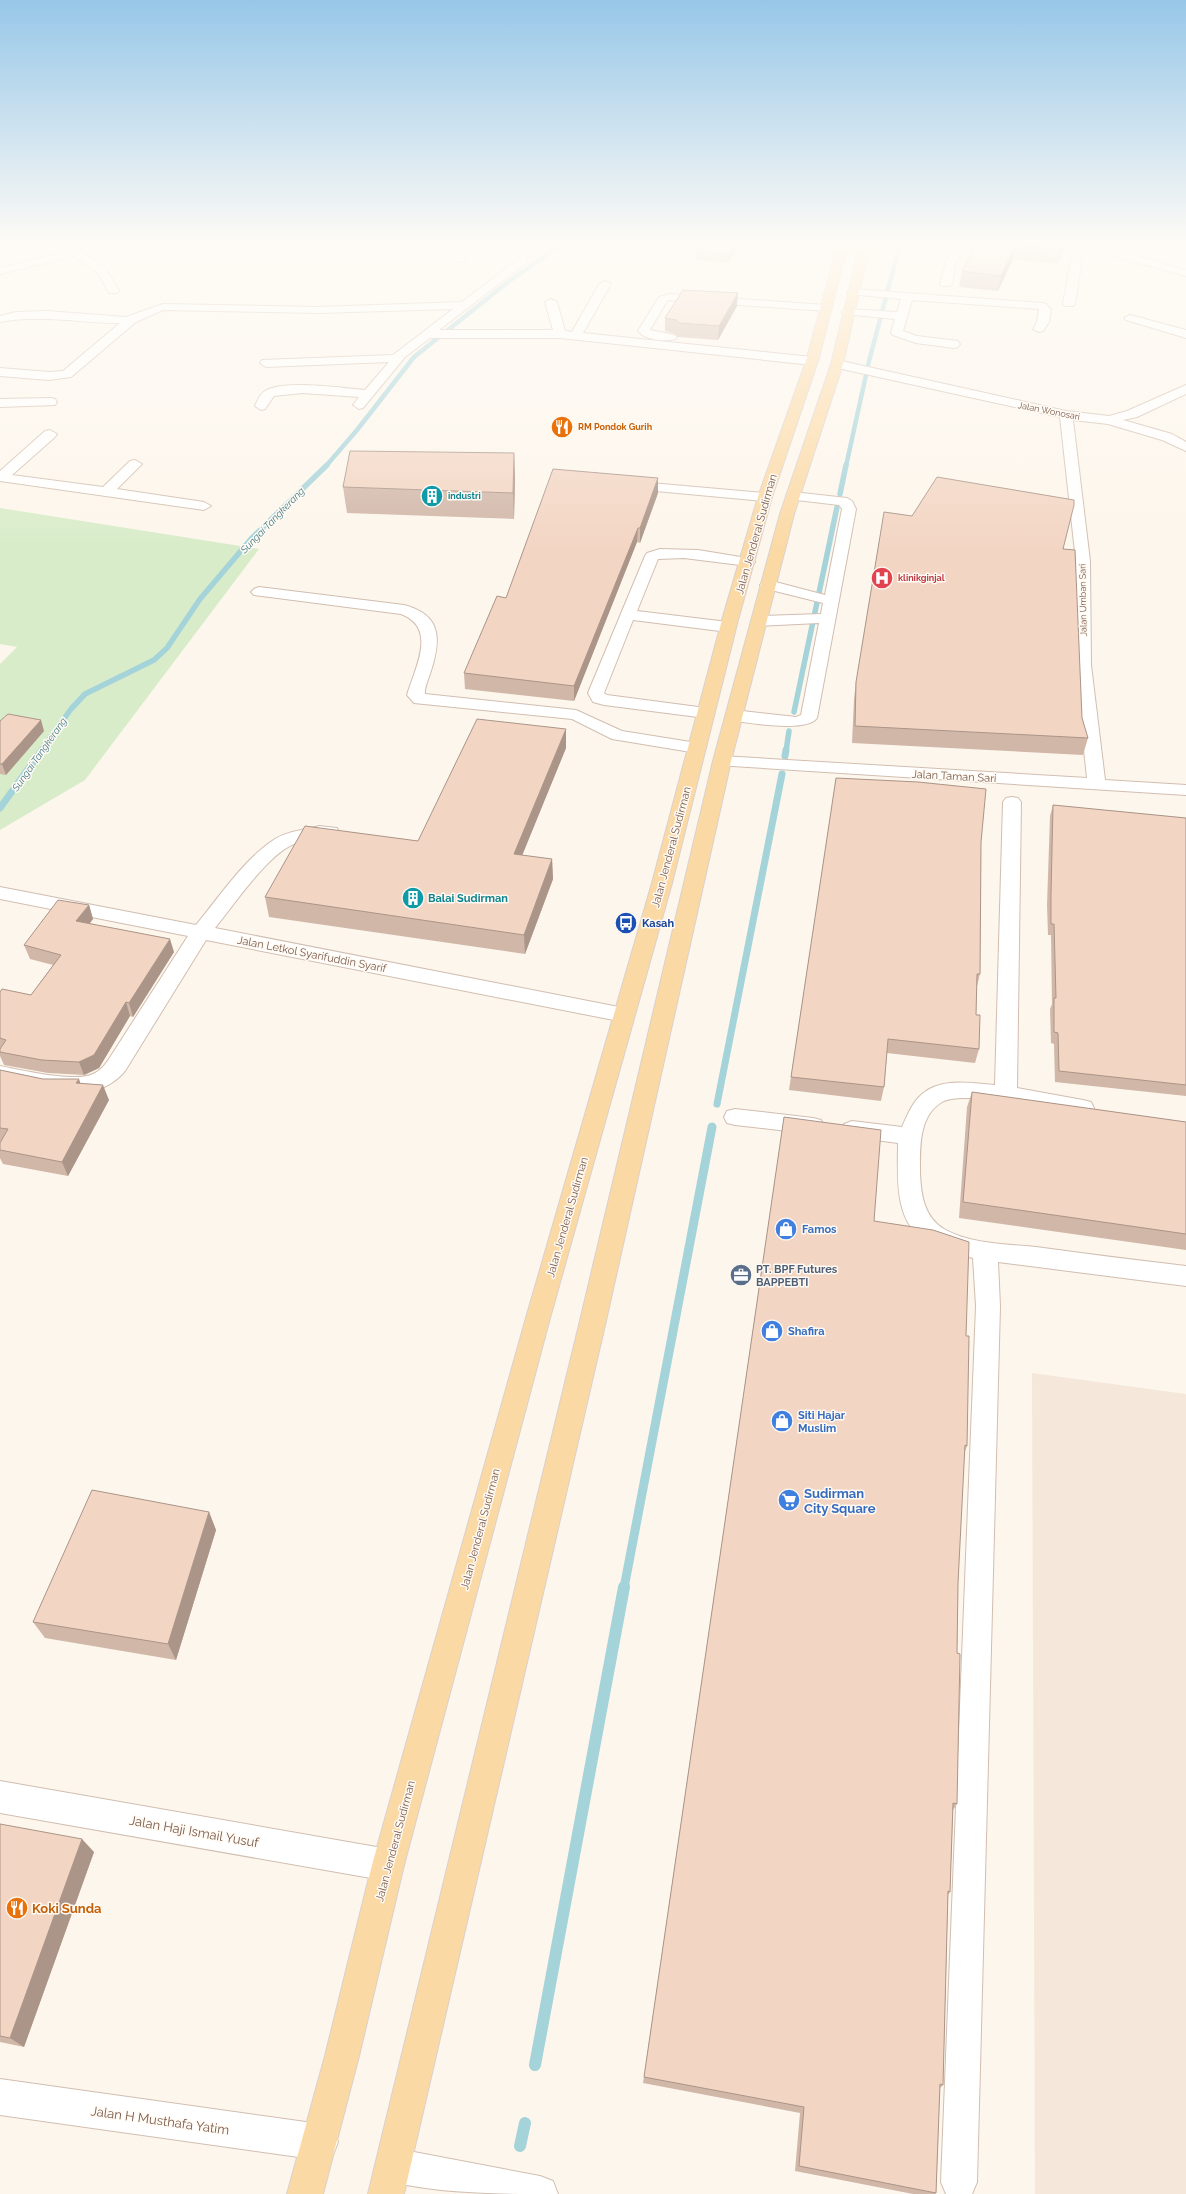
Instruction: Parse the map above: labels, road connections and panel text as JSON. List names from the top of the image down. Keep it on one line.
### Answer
{"streets":{"main road":["Jalan Jenderal Sudirman"],"street":["Jalan Wonosari","Jalan Umban Sari","Jalan Taman Sari","Jalan Letkol Syarifuddin Syarif","Jalan Haji Ismail Yusuf","Jalan H Musthafa Yatim"]},"crossings":[["Jalan Wonosari","Jalan Umban Sari"],["Jalan Jenderal Sudirman","Jalan Letkol Syarifuddin Syarif"],["Jalan Jenderal Sudirman","Jalan Haji Ismail Yusuf"],["Jalan Jenderal Sudirman","Jalan H Musthafa Yatim"],["Jalan Umban Sari","Jalan Taman Sari"]],"water":["Sungai Tangkerang"],"places":{"restaurant":["RM Pondok Gurih","Koki Sunda"],"building":["industri","Balai Sudirman"],"hospital":["klinikginjal"],"bus stop":["Kasah"],"shop":["Famos","Shafira","Siti Hajar Muslim"],"office":["PT. BPF Futures BAPPEBTI"],"supermarket":["Sudirman City Square"]}}
